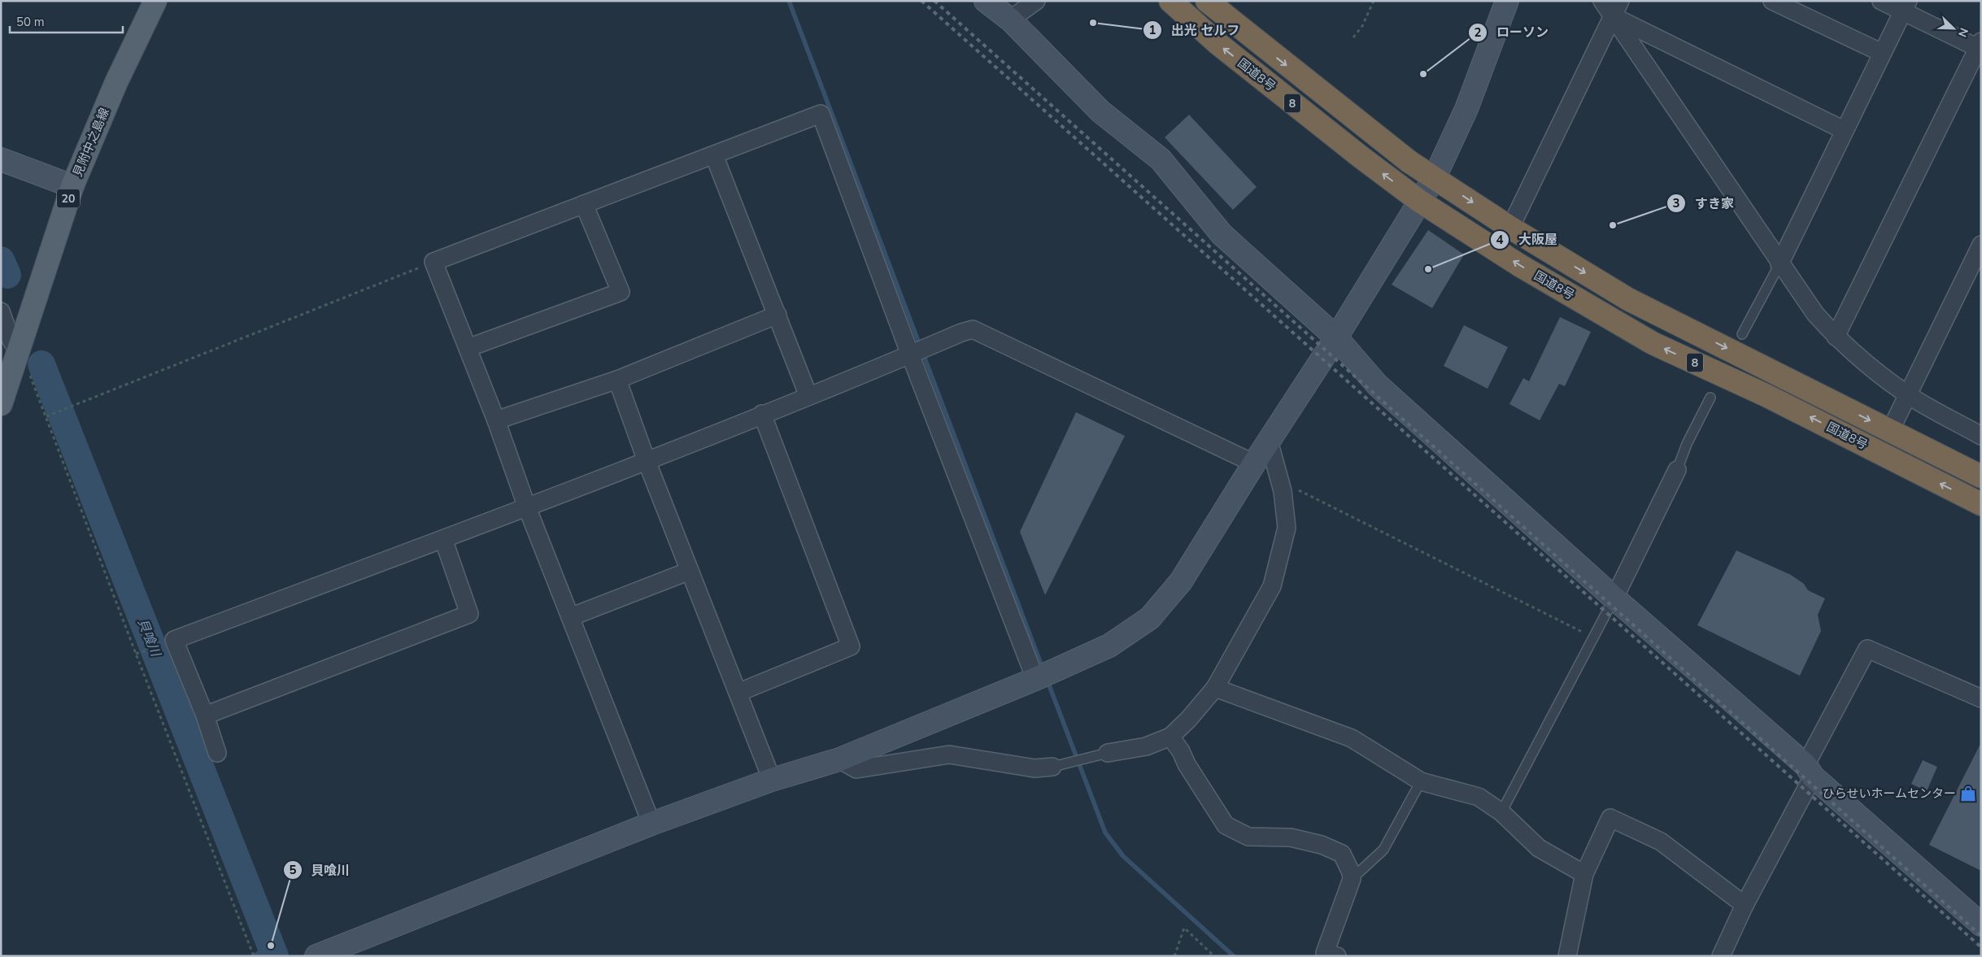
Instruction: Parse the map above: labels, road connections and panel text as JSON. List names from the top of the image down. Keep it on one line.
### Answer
{"streets":{"highway":["国道8号","8"],"main road":["見附中之島線","20"]},"water":["貝喰川"],"places":{"other":["出光 セルフ","ローソン","すき家","大阪屋","貝喰川"],"shop":["ひらせいホームセンター"]},"scale_bar":"50 m","north":"bottom right"}
